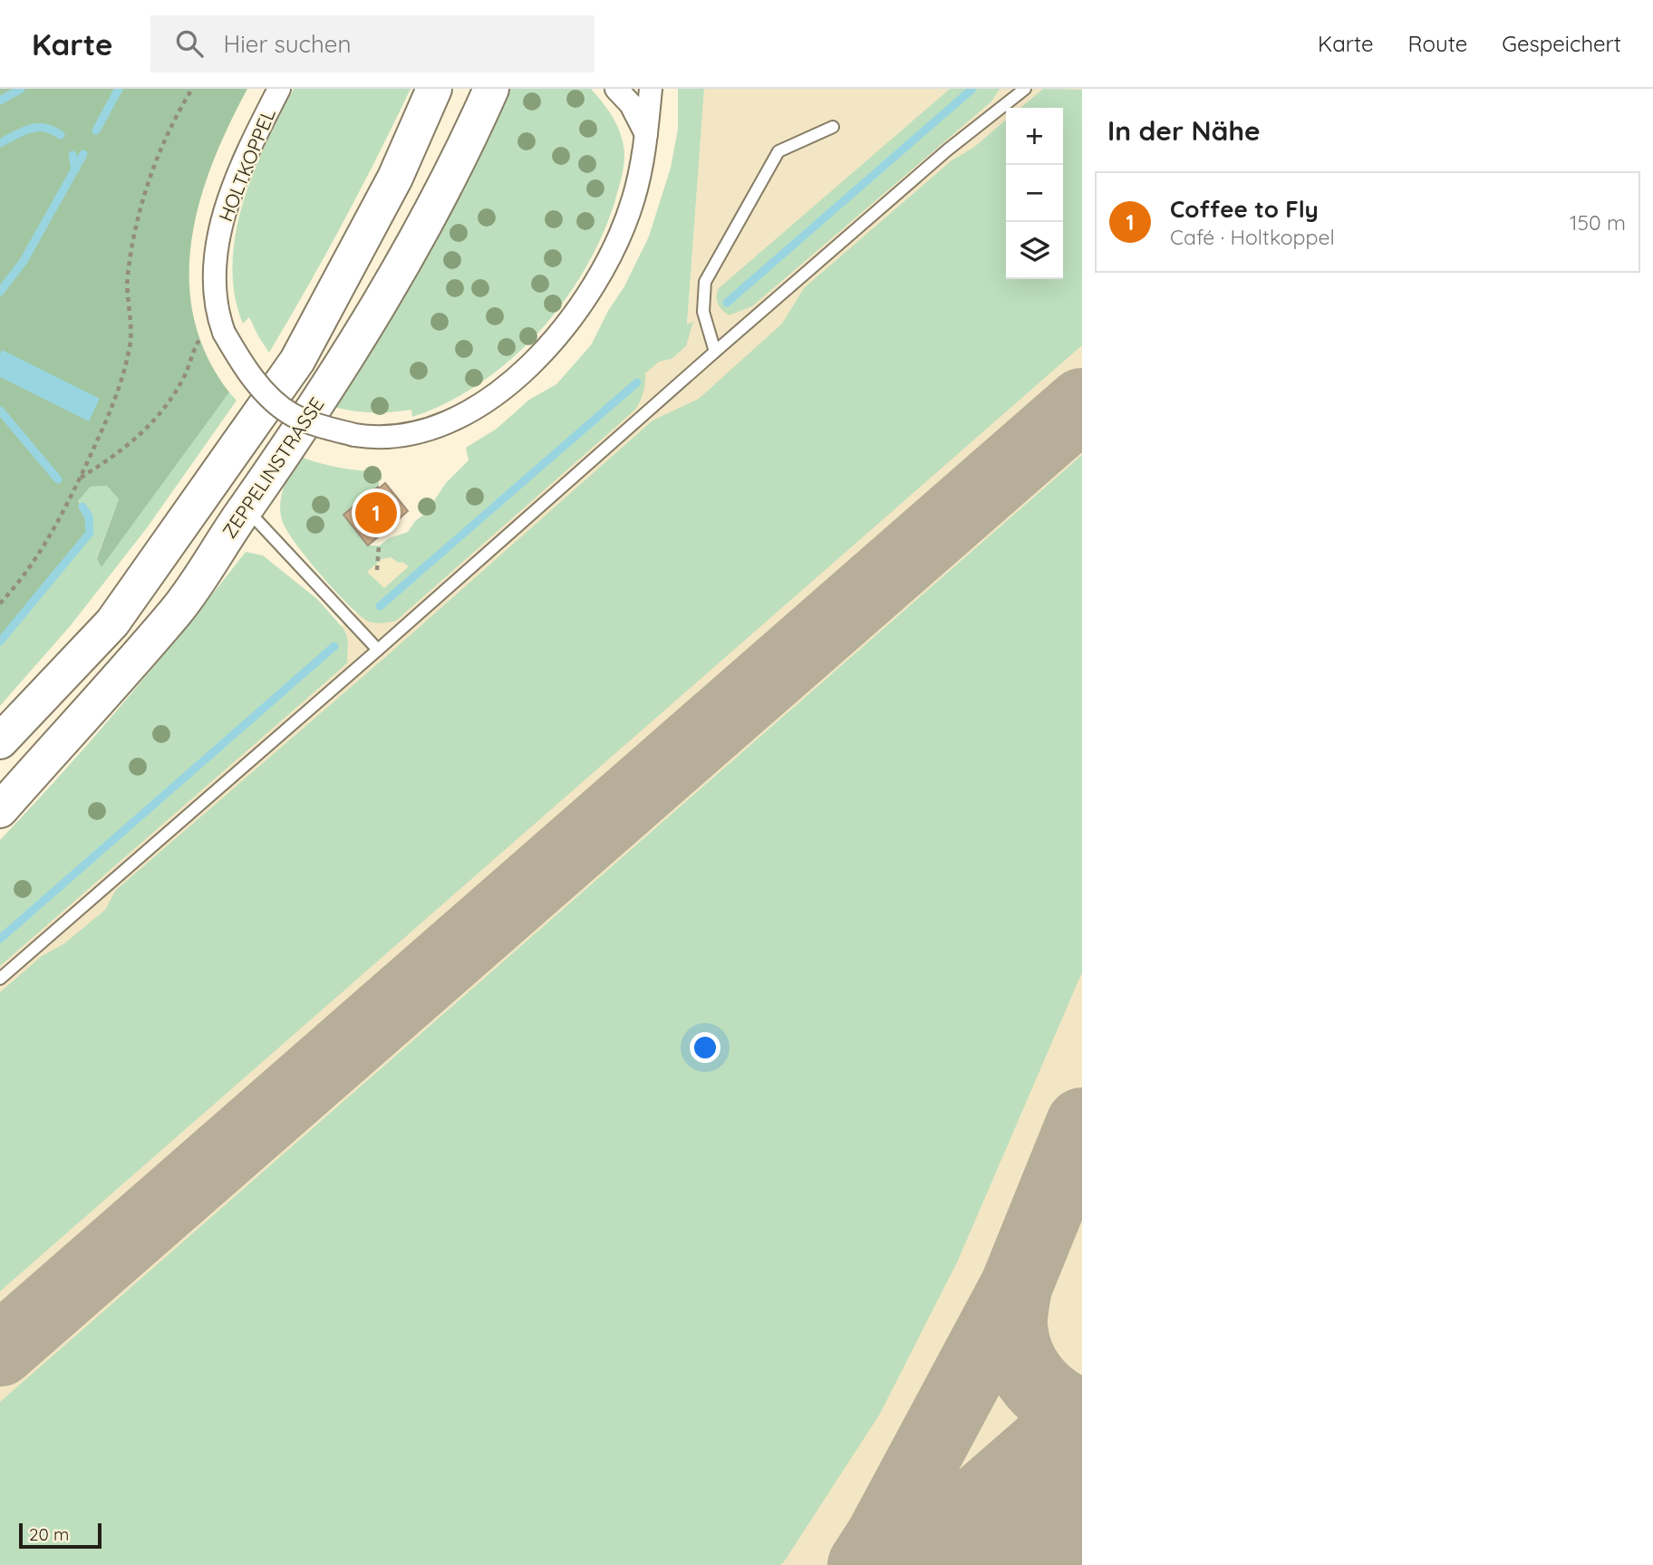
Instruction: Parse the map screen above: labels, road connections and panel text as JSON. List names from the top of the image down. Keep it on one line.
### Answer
{"streets":{"highway":["ZEPPELINSTRASSE"],"street":["HOLTKOPPEL"]},"scale_bar":"20 m","page":{"header":"Karte","search":"Hier suchen","nav":["Karte","Route","Gespeichert"],"heading":"In der Nähe","map_buttons":["+","−"],"list":[{"mark":"1","name":"Coffee to Fly","note":"Café · Holtkoppel","value":"150 m"}],"pins":"1","scale":"20 m"}}
